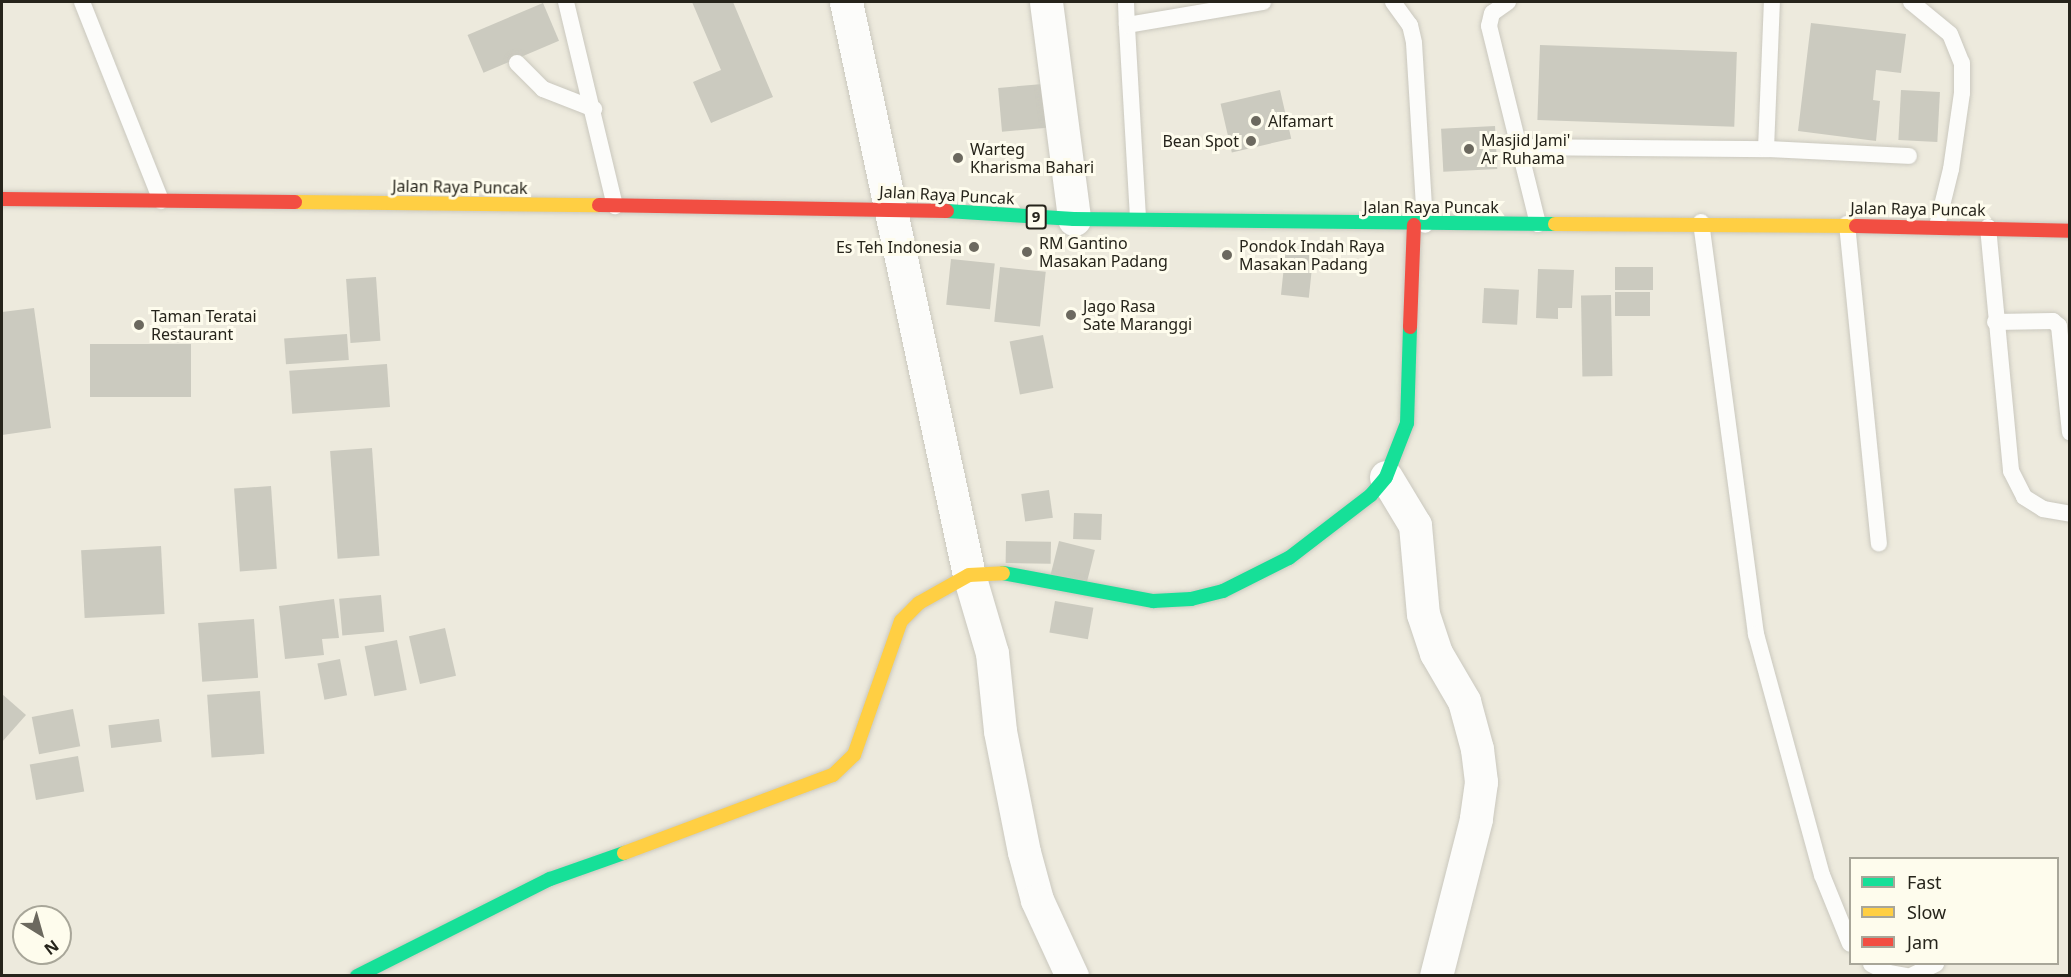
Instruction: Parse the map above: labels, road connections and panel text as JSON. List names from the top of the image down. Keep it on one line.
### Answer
{"streets":{"main road":["Jalan Raya Puncak","9"]},"places":["Alfamart","Bean Spot","Masjid Jami' Ar Ruhama","Warteg Kharisma Bahari","Es Teh Indonesia","RM Gantino Masakan Padang","Pondok Indah Raya Masakan Padang","Jago Rasa Sate Maranggi","Taman Teratai Restaurant"],"legend":["Fast","Slow","Jam"],"north":"bottom right"}
